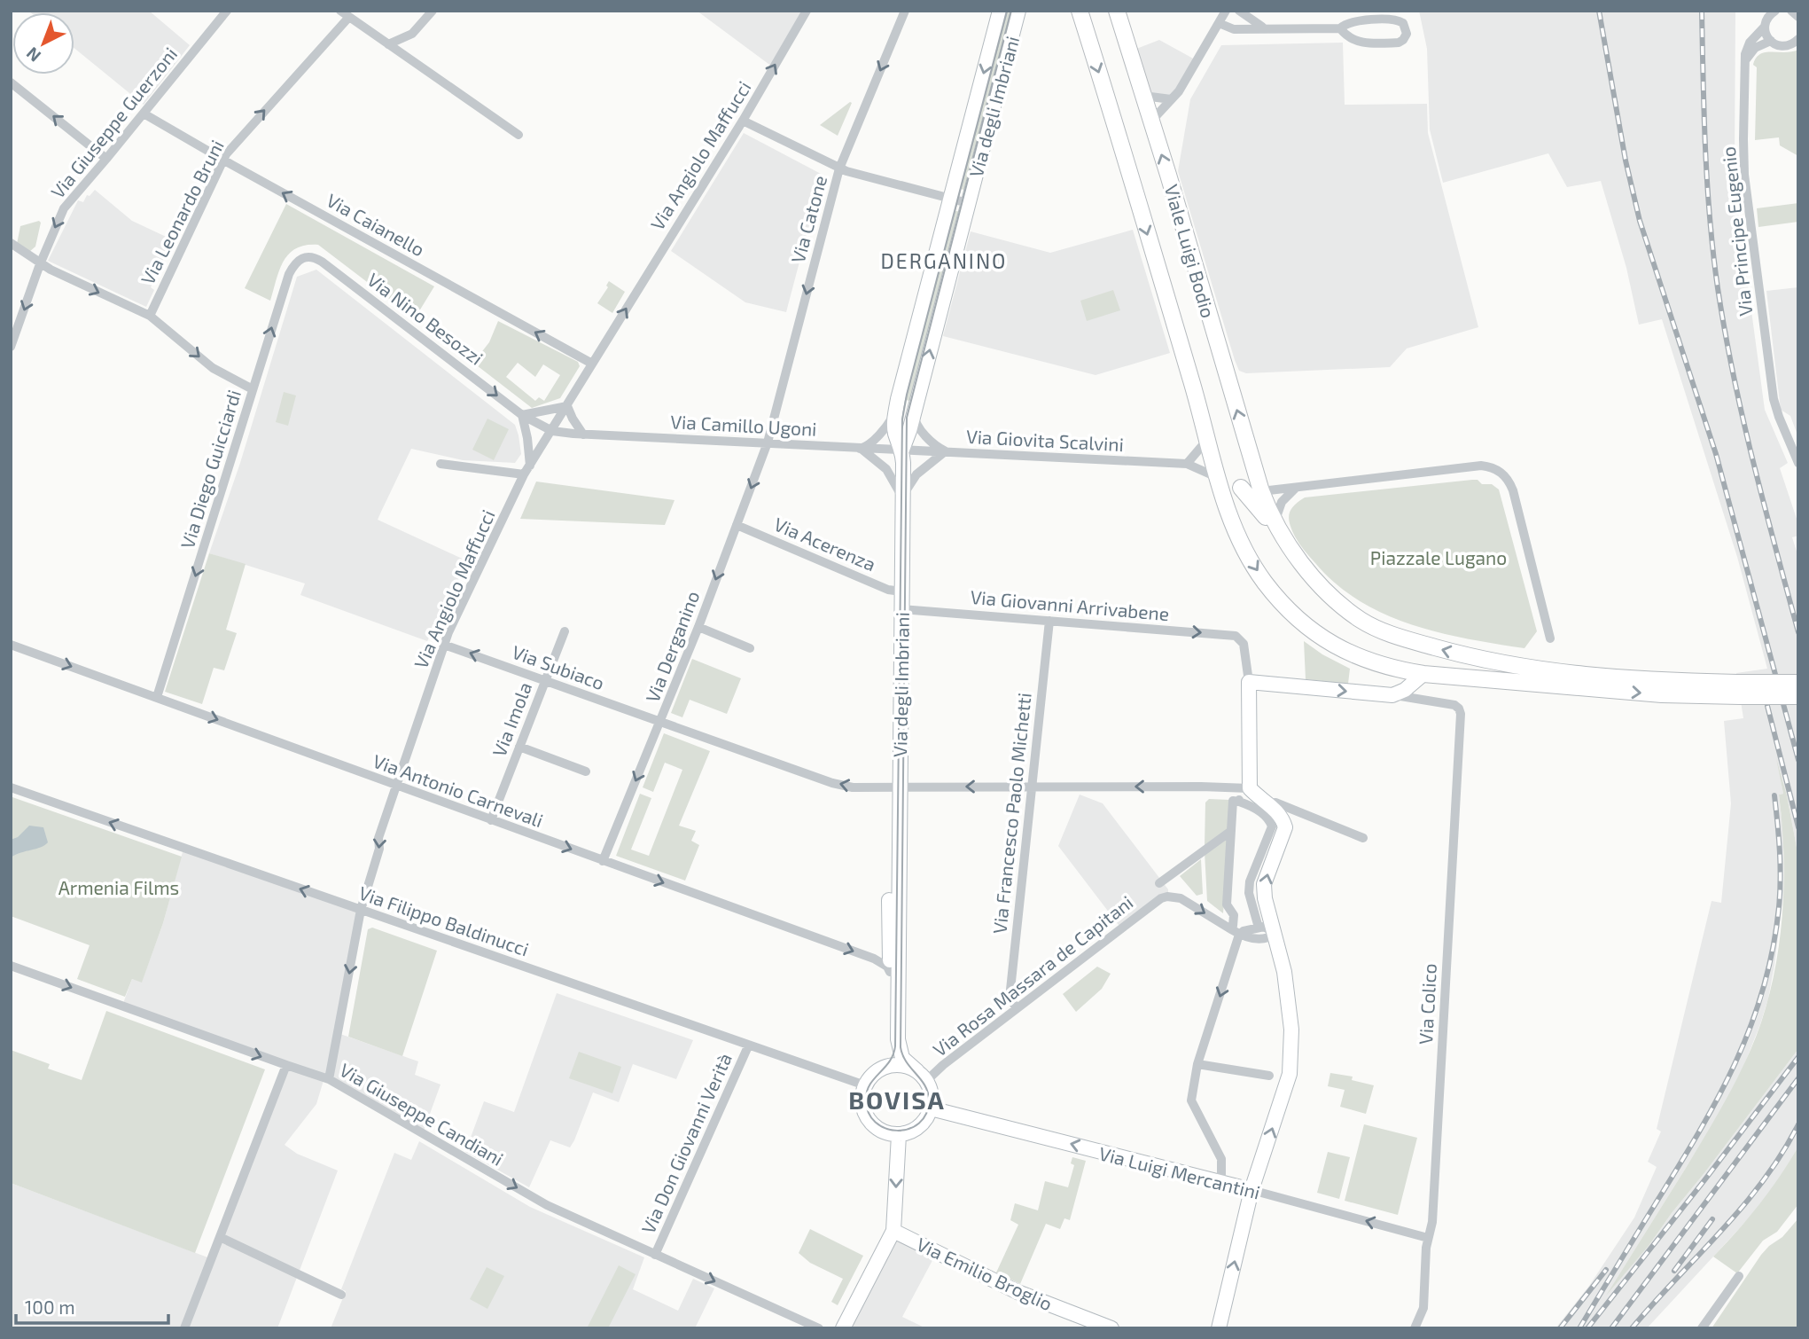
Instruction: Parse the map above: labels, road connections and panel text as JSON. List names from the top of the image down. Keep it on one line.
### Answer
{"streets":{"main road":["Viale Luigi Bodio"],"street":["Via degli Imbriani","Via Giuseppe Guerzoni","Via Angiolo Maffucci","Via Leonardo Bruni","Via Catone","Via Caianello","Via Principe Eugenio","Via Nino Besozzi","Via Camillo Ugoni","Via Giovita Scalvini","Via Diego Guicciardi","Via Acerenza","Via Giovanni Arrivabene","Via Derganino","Via Subiaco","Via Imola","Via Antonio Carnevali","Via Francesco Paolo Michetti","Via Filippo Baldinucci","Via Rosa Massara de Capitani","Via Colico","Via Giuseppe Candiani","Via Don Giovanni Verità","Via Luigi Mercantini","Via Emilio Broglio"]},"crossings":[["Via degli Imbriani","Via Camillo Ugoni"],["Via degli Imbriani","Via Giovita Scalvini"],["Via degli Imbriani","Via Acerenza"],["Via degli Imbriani","Via Giovanni Arrivabene"],["Via degli Imbriani","Via Subiaco"],["Via degli Imbriani","Via Antonio Carnevali"],["Via degli Imbriani","Via Filippo Baldinucci"],["Via degli Imbriani","Via Rosa Massara de Capitani"],["Via degli Imbriani","Via Luigi Mercantini"],["Via Giuseppe Guerzoni","Via Caianello"],["Via Angiolo Maffucci","Via Caianello"],["Via Angiolo Maffucci","Via Nino Besozzi"],["Via Angiolo Maffucci","Via Camillo Ugoni"],["Via Angiolo Maffucci","Via Subiaco"],["Via Angiolo Maffucci","Via Antonio Carnevali"],["Via Angiolo Maffucci","Via Filippo Baldinucci"],["Via Angiolo Maffucci","Via Giuseppe Candiani"],["Via Leonardo Bruni","Via Caianello"],["Via Catone","Via Camillo Ugoni"],["Via Catone","Via Derganino"],["Viale Luigi Bodio","Via Giovita Scalvini"],["Via Nino Besozzi","Via Camillo Ugoni"],["Via Nino Besozzi","Via Diego Guicciardi"],["Via Camillo Ugoni","Via Giovita Scalvini"],["Via Camillo Ugoni","Via Derganino"],["Via Diego Guicciardi","Via Antonio Carnevali"],["Via Acerenza","Via Derganino"],["Via Giovanni Arrivabene","Via Francesco Paolo Michetti"],["Via Derganino","Via Subiaco"],["Via Derganino","Via Antonio Carnevali"],["Via Subiaco","Via Imola"],["Via Subiaco","Via Francesco Paolo Michetti"],["Via Imola","Via Antonio Carnevali"],["Via Francesco Paolo Michetti","Via Rosa Massara de Capitani"],["Via Filippo Baldinucci","Via Rosa Massara de Capitani"],["Via Filippo Baldinucci","Via Don Giovanni Verità"],["Via Filippo Baldinucci","Via Luigi Mercantini"],["Via Rosa Massara de Capitani","Via Luigi Mercantini"],["Via Colico","Via Luigi Mercantini"],["Via Giuseppe Candiani","Via Don Giovanni Verità"]],"one_way":["Via Giuseppe Guerzoni","Via Leonardo Bruni","Via Catone","Via Caianello","Via Nino Besozzi","Via Giovanni Arrivabene","Via Derganino","Via Subiaco","Via Antonio Carnevali","Via Filippo Baldinucci","Via Giuseppe Candiani","Via Luigi Mercantini"],"districts":["DERGANINO","BOVISA"],"parks":["Piazzale Lugano","Armenia Films"],"scale_bar":"100 m","north":"bottom left"}
